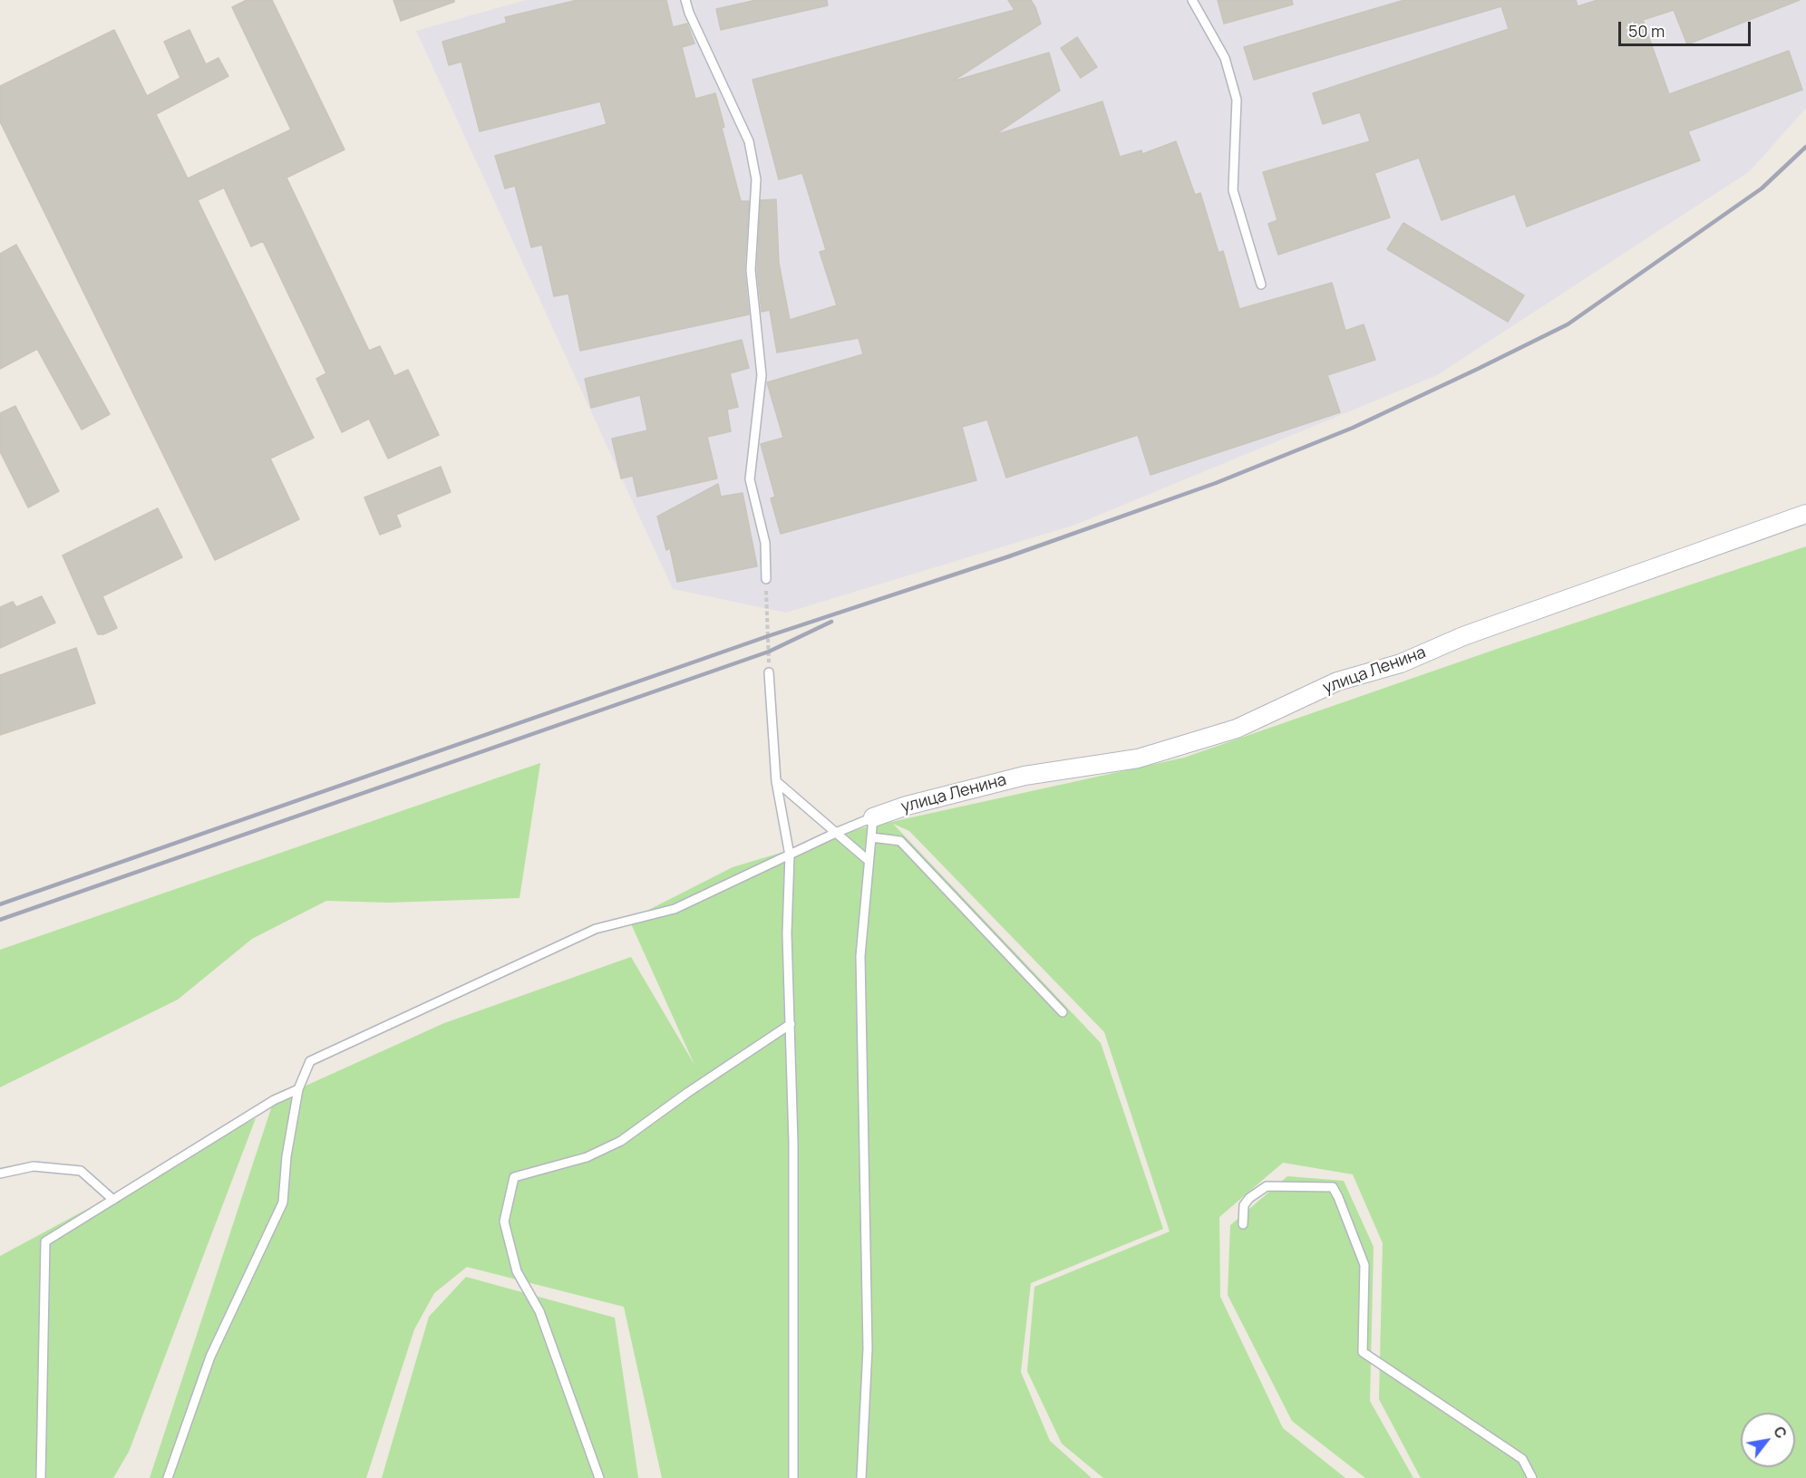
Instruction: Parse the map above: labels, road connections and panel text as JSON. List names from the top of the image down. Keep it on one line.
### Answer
{"streets":{"street":["улица Ленина"]},"scale_bar":"50 m","north":"top right"}
